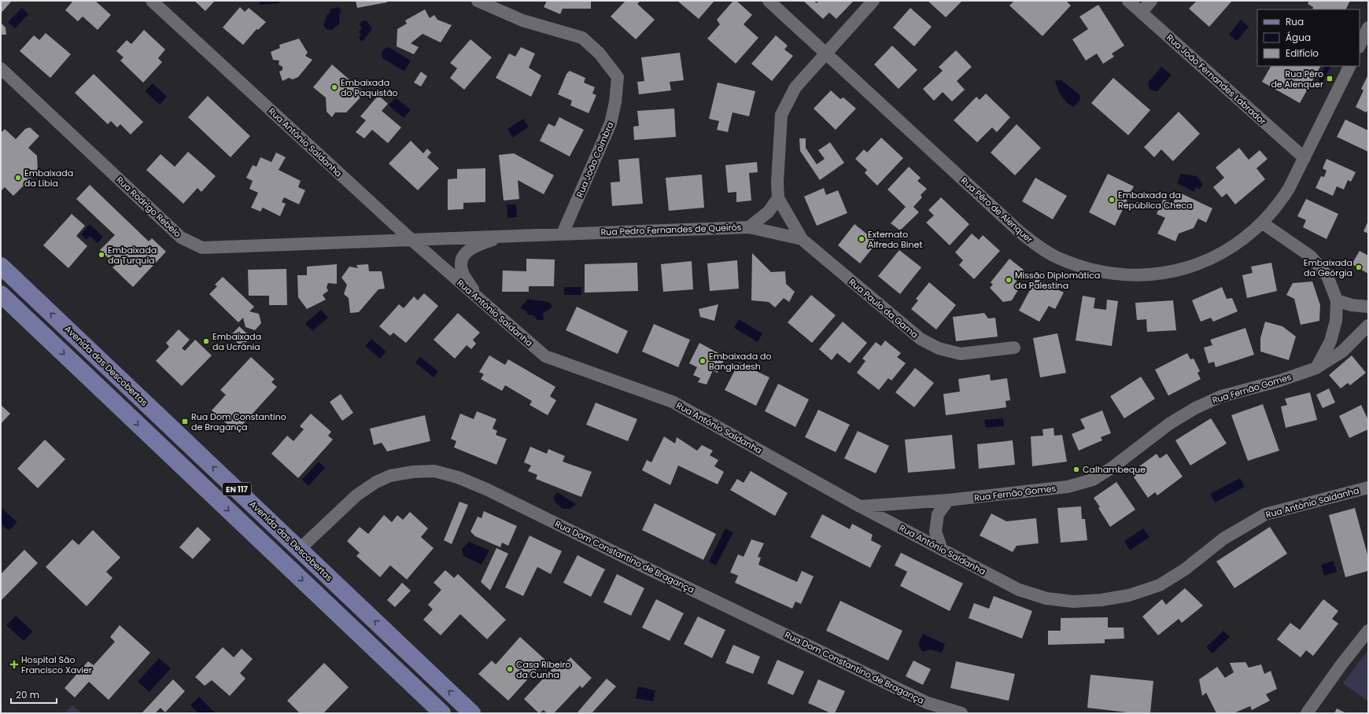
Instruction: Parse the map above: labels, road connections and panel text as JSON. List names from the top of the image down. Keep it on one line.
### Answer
{"streets":{"main road":["Avenida das Descobertas","EN 117"],"street":["Rua João Fernandes Labrador","Rua António Saldanha","Rua João Coimbra","Rua Rodrigo Rebelo","Rua Pêro de Alenquer","Rua Pedro Fernandes de Queirós","Rua Paulo da Gama","Rua Fernão Gomes","Rua Dom Constantino de Bragança"]},"crossings":[["Rua João Fernandes Labrador","Rua Pêro de Alenquer"],["Rua António Saldanha","Rua Rodrigo Rebelo"],["Rua António Saldanha","Rua Pedro Fernandes de Queirós"],["Rua António Saldanha","Rua Fernão Gomes"],["Rua João Coimbra","Rua Pedro Fernandes de Queirós"],["Rua Rodrigo Rebelo","Rua Pedro Fernandes de Queirós"],["Rua Pedro Fernandes de Queirós","Rua Paulo da Gama"],["Avenida das Descobertas","Rua Dom Constantino de Bragança"]],"places":{"transit":["Rua Pêro de Alenquer","Rua Dom Constantino de Bragança"],"other":["Embaixada do Paquistão","Embaixada da Líbia","Embaixada da República Checa","Externato Alfredo Binet","Embaixada da Turquia","Embaixada da Geórgia","Missão Diplomática da Palestina","Embaixada da Ucrânia","Embaixada do Bangladesh","Calhambeque","Casa Ribeiro da Cunha"],"health":["Hospital São Francisco Xavier"]},"legend":["Rua","Água","Edifício"],"scale_bar":"20 m"}
